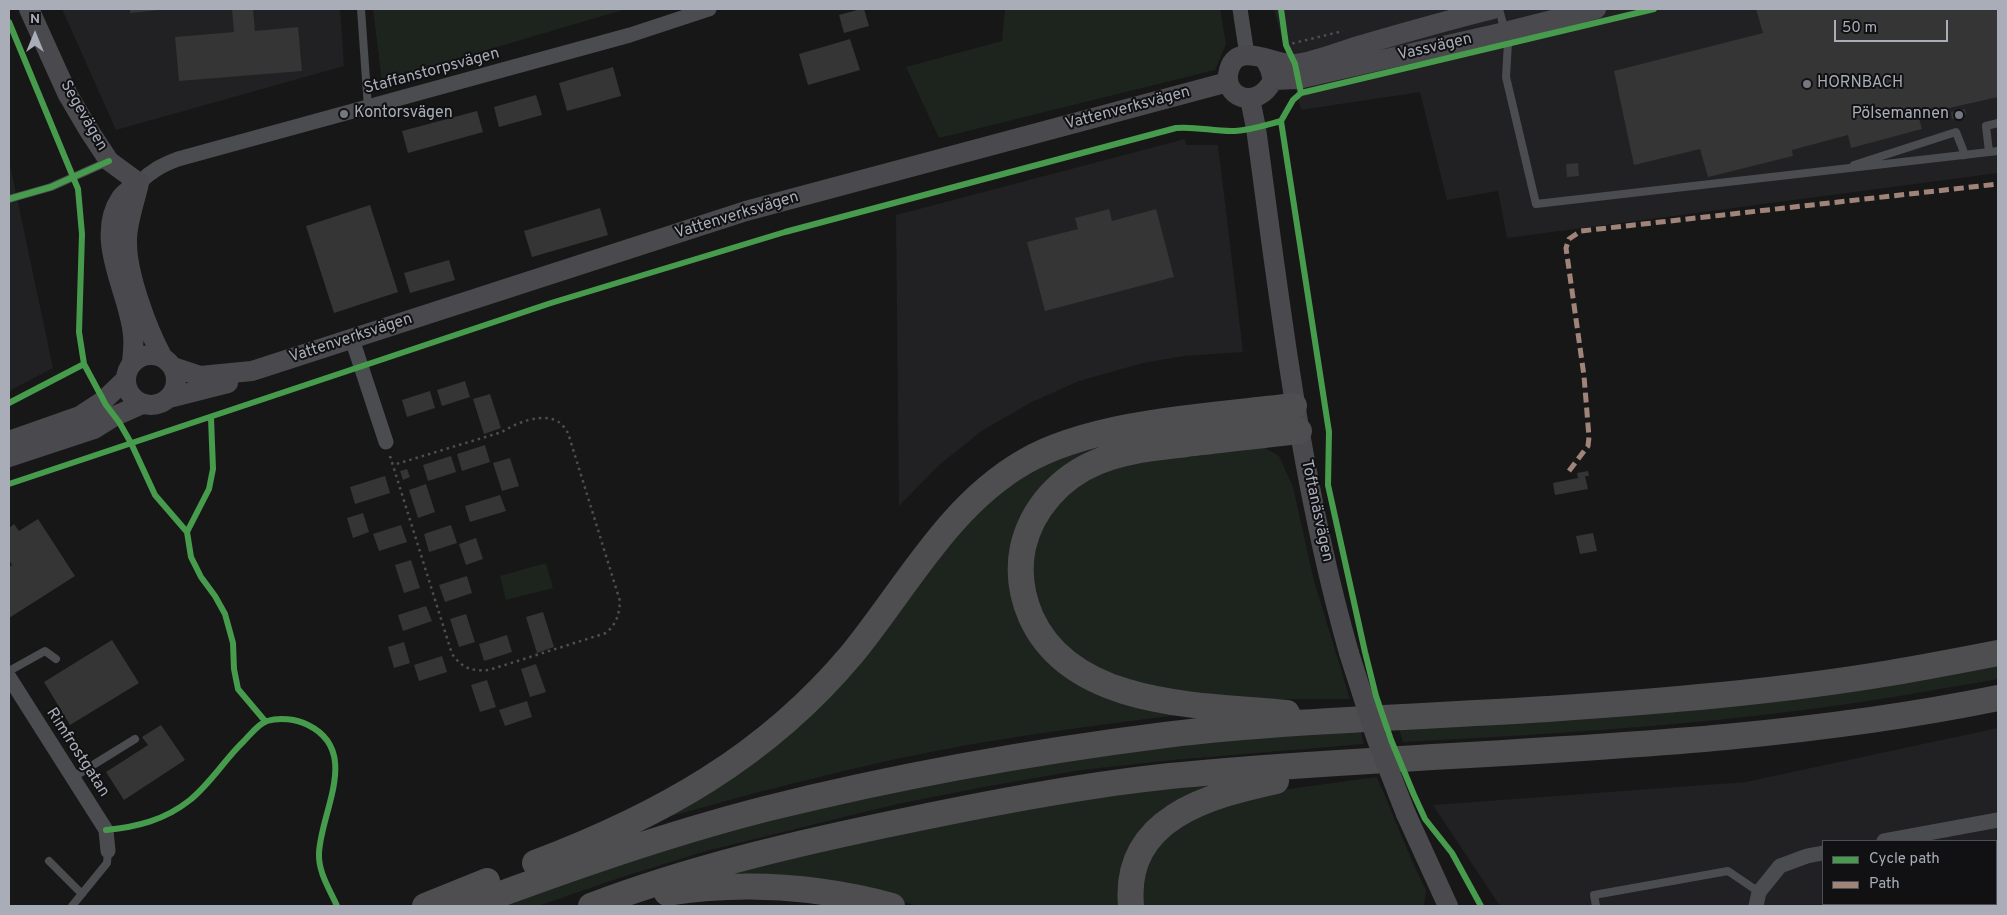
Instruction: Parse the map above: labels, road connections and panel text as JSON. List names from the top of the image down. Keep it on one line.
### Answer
{"streets":{"street":["Vassvägen","Staffanstorpsvägen","Vattenverksvägen","Segevägen","Toftanäsvägen","Rimfrostgatan"]},"crossings":[["Vassvägen","Vattenverksvägen"],["Vassvägen","Toftanäsvägen"],["Staffanstorpsvägen","Segevägen"],["Vattenverksvägen","Toftanäsvägen"]],"places":["HORNBACH","Kontorsvägen","Pölsemannen"],"legend":["Cycle path","Path"],"scale_bar":"50 m","north":"top"}
